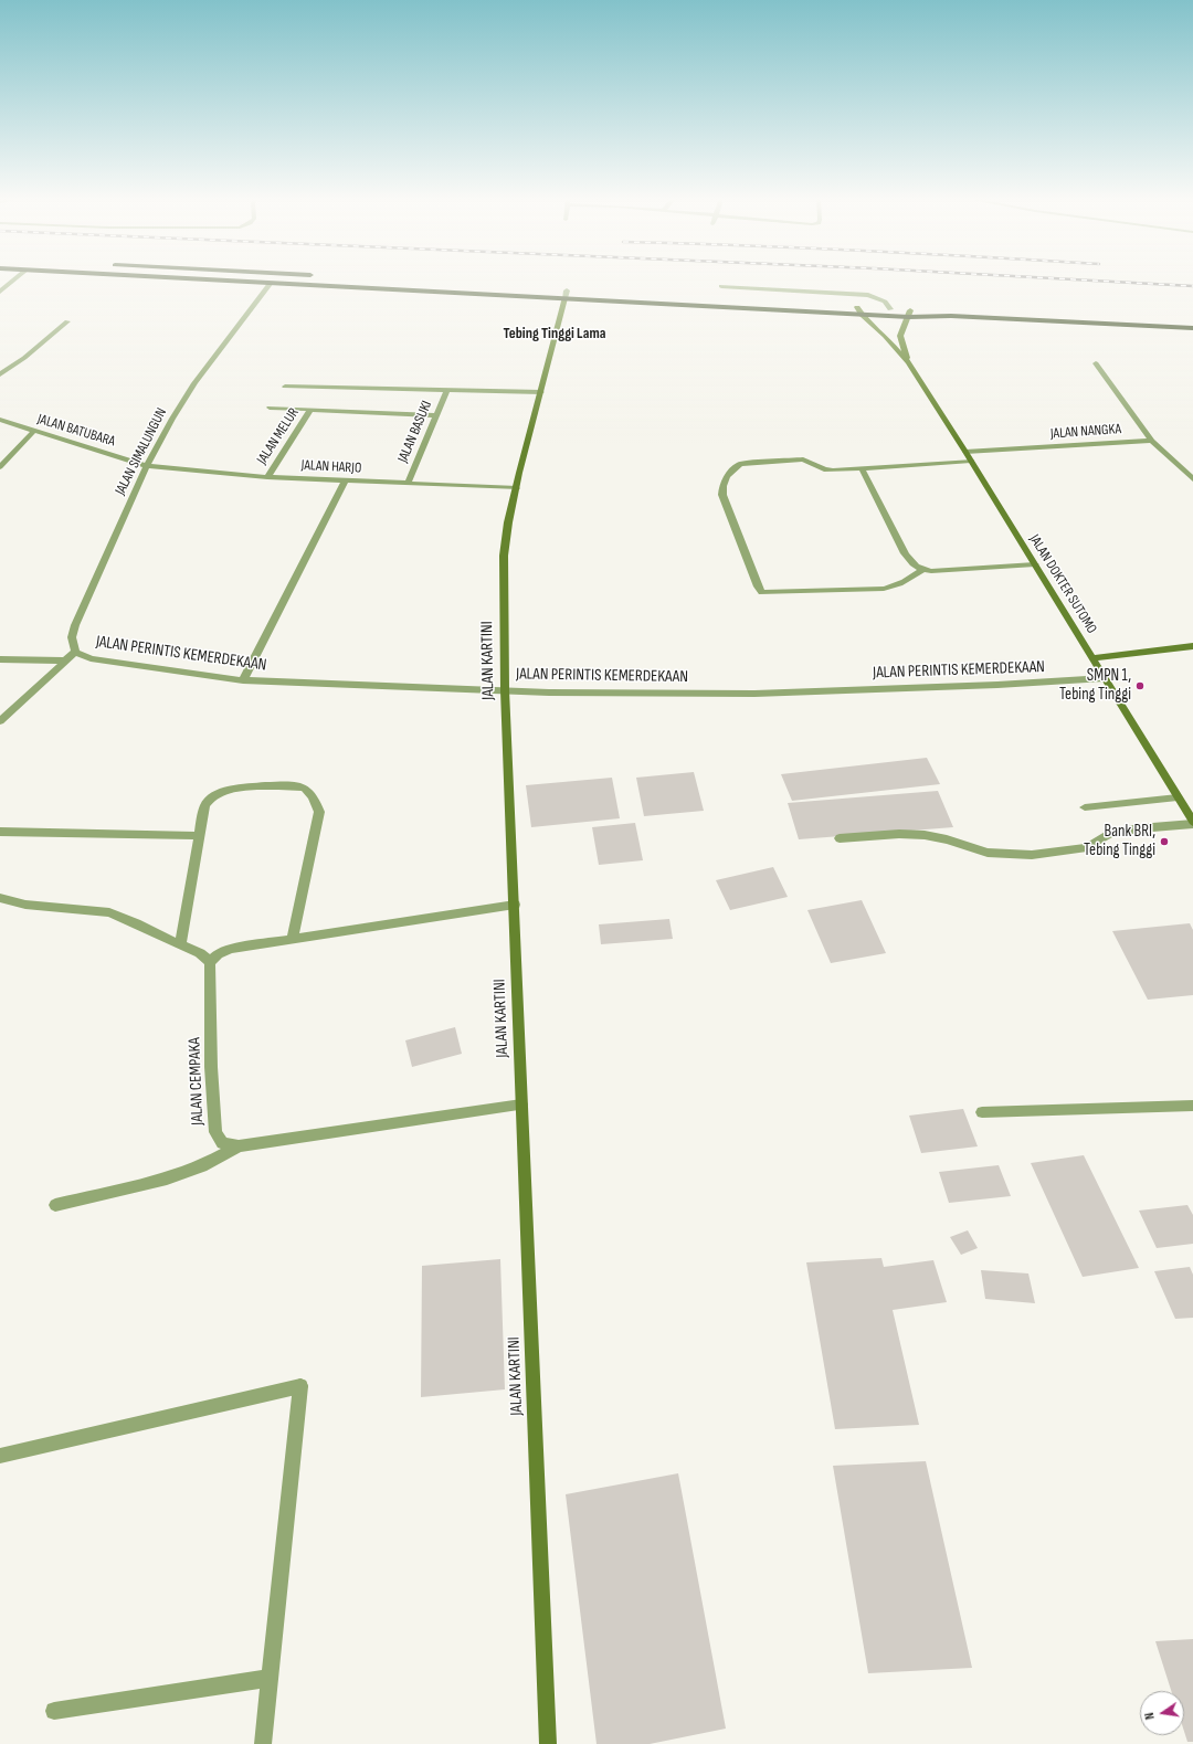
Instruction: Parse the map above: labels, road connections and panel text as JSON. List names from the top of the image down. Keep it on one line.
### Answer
{"streets":{"street":["JALAN BATUBARA","JALAN BASUKI","JALAN NANGKA","JALAN MELUR","JALAN SIMALUNGUN","JALAN HARJO","JALAN DOKTER SUTOMO","JALAN PERINTIS KEMERDEKAAN","JALAN KARTINI","JALAN CEMPAKA"]},"crossings":[["JALAN BATUBARA","JALAN SIMALUNGUN"],["JALAN BATUBARA","JALAN HARJO"],["JALAN BASUKI","JALAN HARJO"],["JALAN NANGKA","JALAN DOKTER SUTOMO"],["JALAN MELUR","JALAN HARJO"],["JALAN SIMALUNGUN","JALAN HARJO"],["JALAN SIMALUNGUN","JALAN PERINTIS KEMERDEKAAN"],["JALAN HARJO","JALAN KARTINI"],["JALAN DOKTER SUTOMO","JALAN PERINTIS KEMERDEKAAN"],["JALAN PERINTIS KEMERDEKAAN","JALAN KARTINI"],["JALAN KARTINI","JALAN CEMPAKA"]],"districts":["Tebing Tinggi Lama"],"places":["SMPN 1, Tebing Tinggi","Bank BRI, Tebing Tinggi"],"north":"left"}
